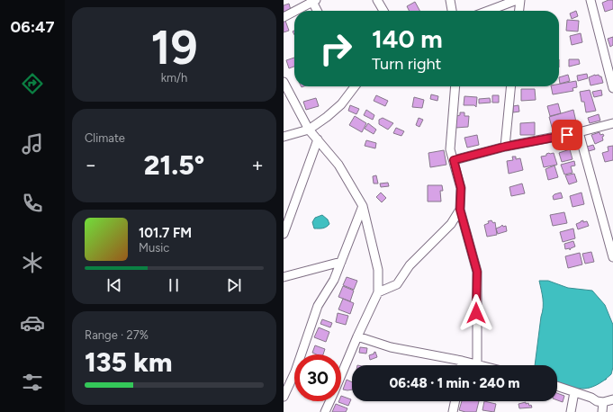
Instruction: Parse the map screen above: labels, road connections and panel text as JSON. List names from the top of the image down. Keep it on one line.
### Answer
{"page":{"tabs":"06:47","tile":[["19","km/h"],"Climate",["Range · 27%","135 km"]],"turn":["140 m","Turn right"],"heat":["−","21.5°","+"],"song":["101.7 FM","Music"],"limit":"30","trip":"06:48 · 1 min · 240 m"}}
